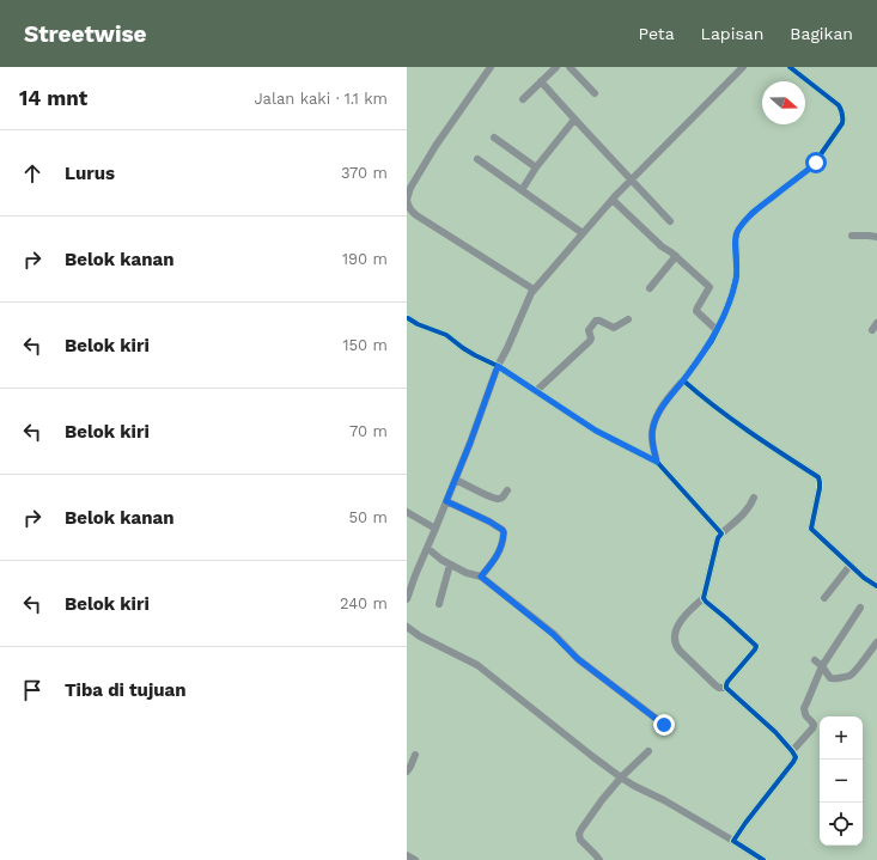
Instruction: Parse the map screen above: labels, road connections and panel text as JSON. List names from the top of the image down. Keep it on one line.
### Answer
{"north":"right","page":{"header":"Streetwise","nav":["Peta","Lapisan","Bagikan"],"heading":["14 mnt","Jalan kaki · 1.1 km"],"list":[["Lurus","370 m"],["Belok kanan","190 m"],["Belok kiri","150 m"],["Belok kiri","70 m"],["Belok kanan","50 m"],["Belok kiri","240 m"],"Tiba di tujuan"],"map_buttons":["+","−"]}}
